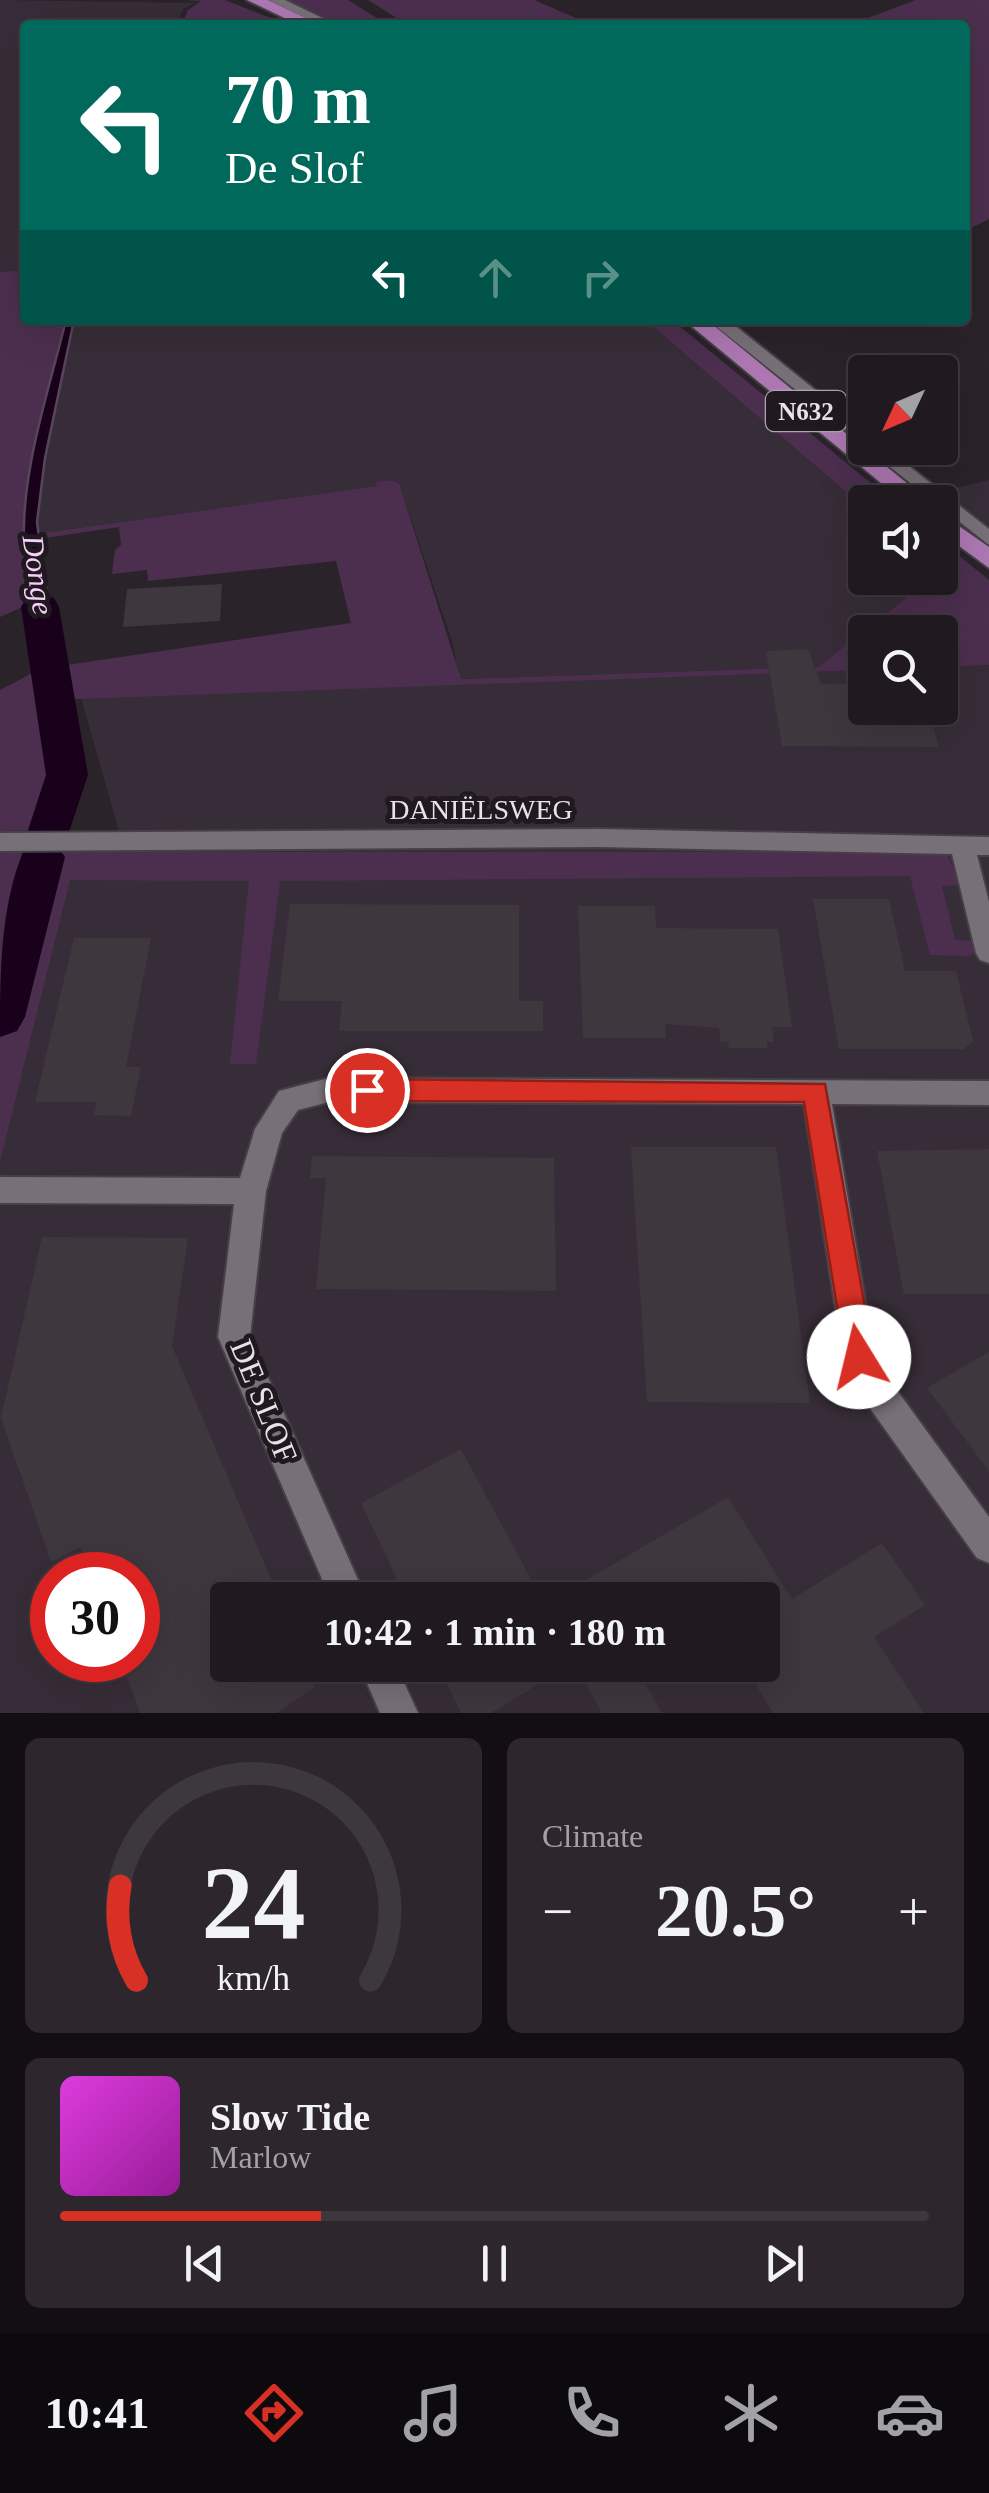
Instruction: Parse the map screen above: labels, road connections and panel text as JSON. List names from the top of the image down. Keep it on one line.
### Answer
{"streets":{"main road":["N632"],"street":["DANIËLSWEG","DE SLOF"]},"water":["Donge"],"north":"bottom left","page":{"turn":["70 m","De Slof"],"limit":"30","trip":"10:42 · 1 min · 180 m","tile":"Climate","heat":["−","20.5°","+"],"song":["Slow Tide","Marlow"],"tabs":"10:41","gauge":["24","km/h"]}}
